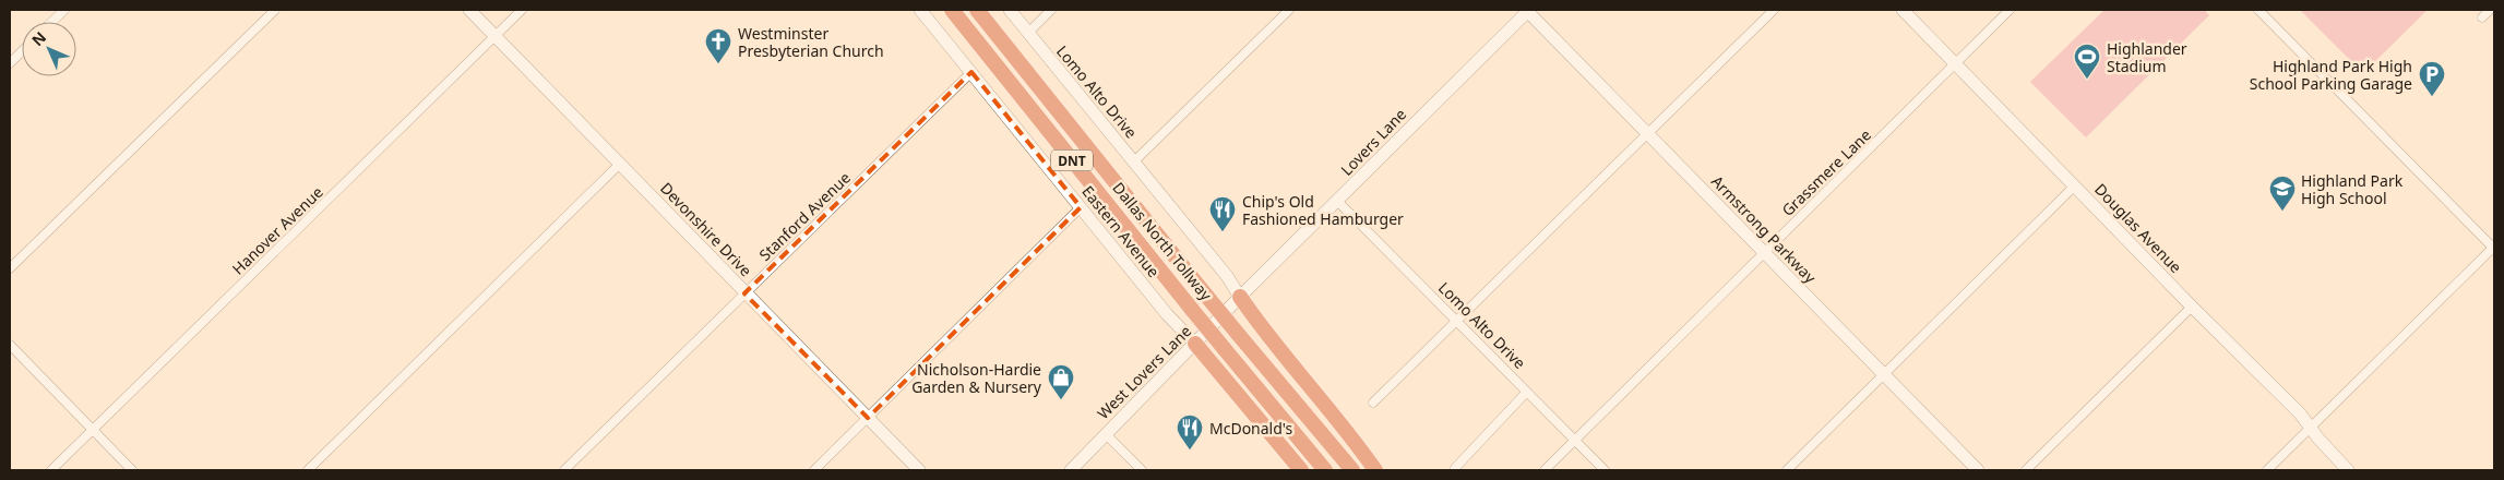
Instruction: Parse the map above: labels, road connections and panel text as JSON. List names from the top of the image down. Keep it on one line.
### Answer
{"streets":{"highway":["DNT","Dallas North Tollway"],"street":["Lomo Alto Drive","Lovers Lane","Grassmere Lane","Stanford Avenue","Douglas Avenue","Devonshire Drive","Armstrong Parkway","Hanover Avenue","Eastern Avenue","West Lovers Lane"]},"crossings":[["Lomo Alto Drive","Lovers Lane"],["Lomo Alto Drive","Grassmere Lane"],["Lomo Alto Drive","West Lovers Lane"],["Lovers Lane","Armstrong Parkway"],["Lovers Lane","West Lovers Lane"],["Grassmere Lane","Douglas Avenue"],["Grassmere Lane","Armstrong Parkway"],["Stanford Avenue","Devonshire Drive"],["Stanford Avenue","Eastern Avenue"],["Devonshire Drive","Hanover Avenue"],["Eastern Avenue","West Lovers Lane"]],"places":{"church":["Westminster Presbyterian Church"],"sports":["Highlander Stadium"],"parking":["Highland Park High School Parking Garage"],"school or university":["Highland Park High School"],"restaurant":["Chip's Old Fashioned Hamburger","McDonald's"],"shop":["Nicholson-Hardie Garden & Nursery"]},"north":"top left"}
